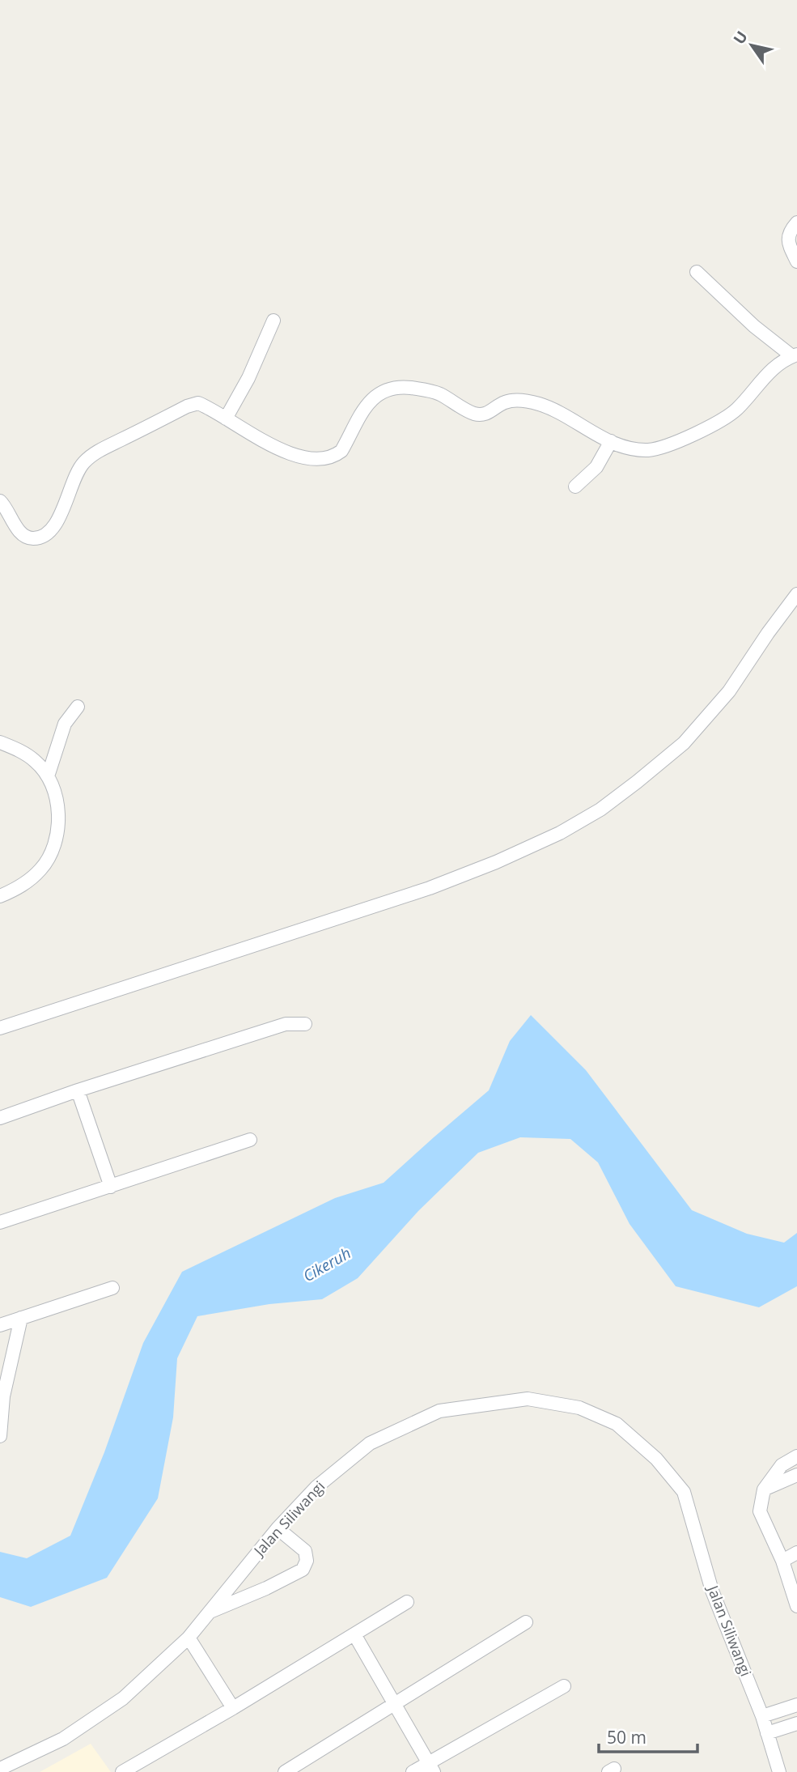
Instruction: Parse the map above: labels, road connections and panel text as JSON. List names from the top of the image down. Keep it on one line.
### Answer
{"streets":{"street":["Jalan Siliwangi"]},"water":["Cikeruh"],"scale_bar":"50 m","north":"top left"}
